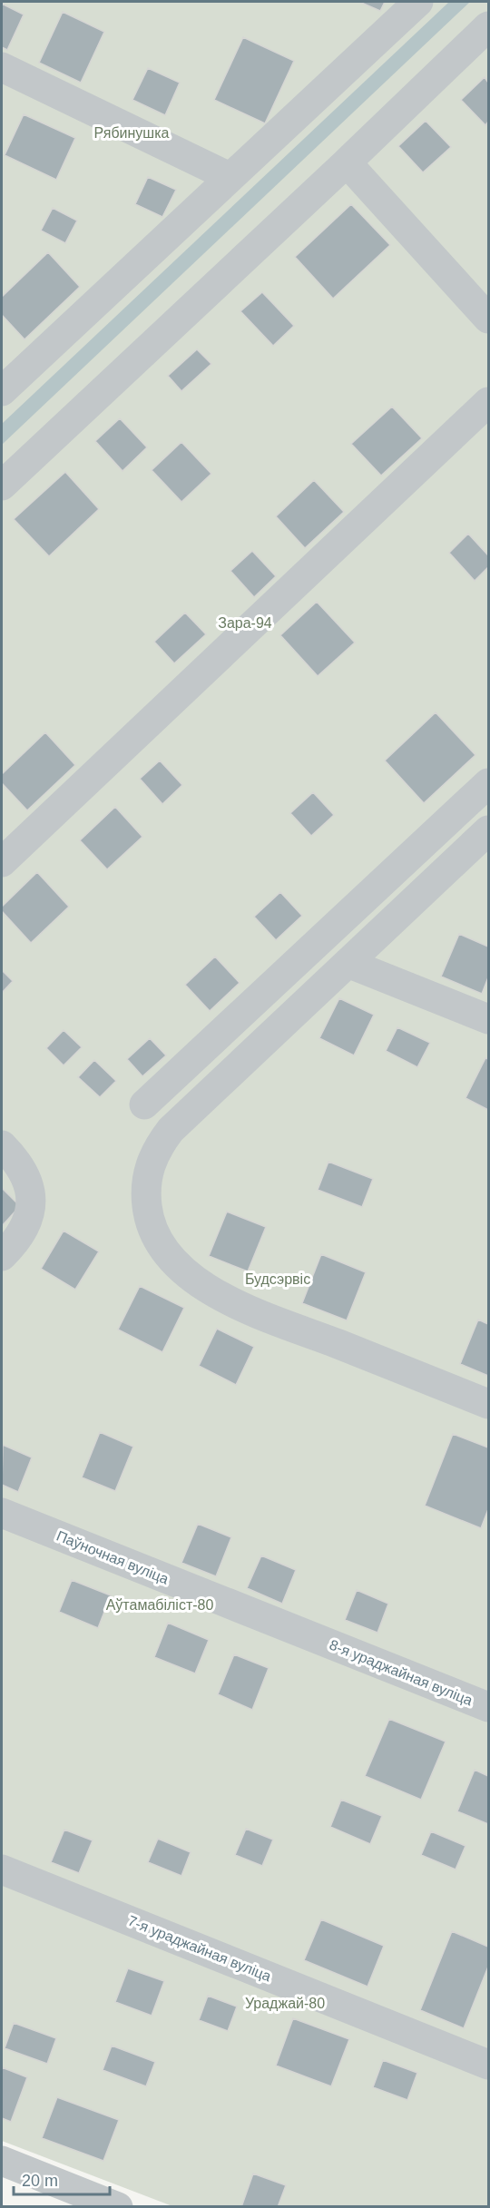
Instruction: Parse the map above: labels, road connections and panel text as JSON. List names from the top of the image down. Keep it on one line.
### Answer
{"streets":{"lane":["Паўночная вуліца","8-я ураджайная вуліца","7-я ураджайная вуліца"]},"crossings":[["Паўночная вуліца","8-я ураджайная вуліца"]],"parks":["Рябинушка","Зара-94","Будсэрвіс","Аўтамабіліст-80","Ураджай-80"],"scale_bar":"20 m"}
